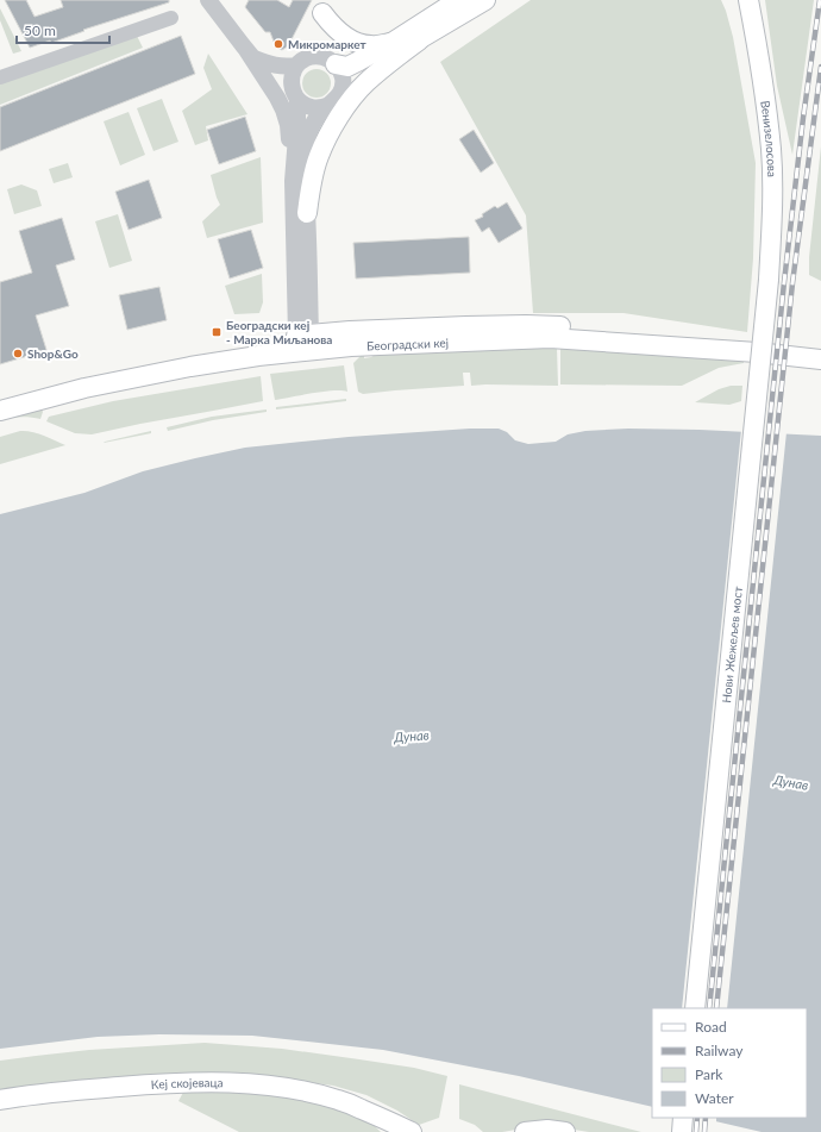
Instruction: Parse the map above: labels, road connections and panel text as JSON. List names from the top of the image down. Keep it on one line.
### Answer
{"streets":{"main road":["Венизелосова","Београдски кеј","Нови Жежељев мост","Кеј скојеваца"]},"crossings":[["Венизелосова","Нови Жежељев мост"]],"water":["Дунав"],"places":{"other":["Микромаркет","Shop&Go"],"transit":["Београдски кеј - Марка Миљанова"]},"legend":["Road","Railway","Park","Water"],"scale_bar":"50 m"}
